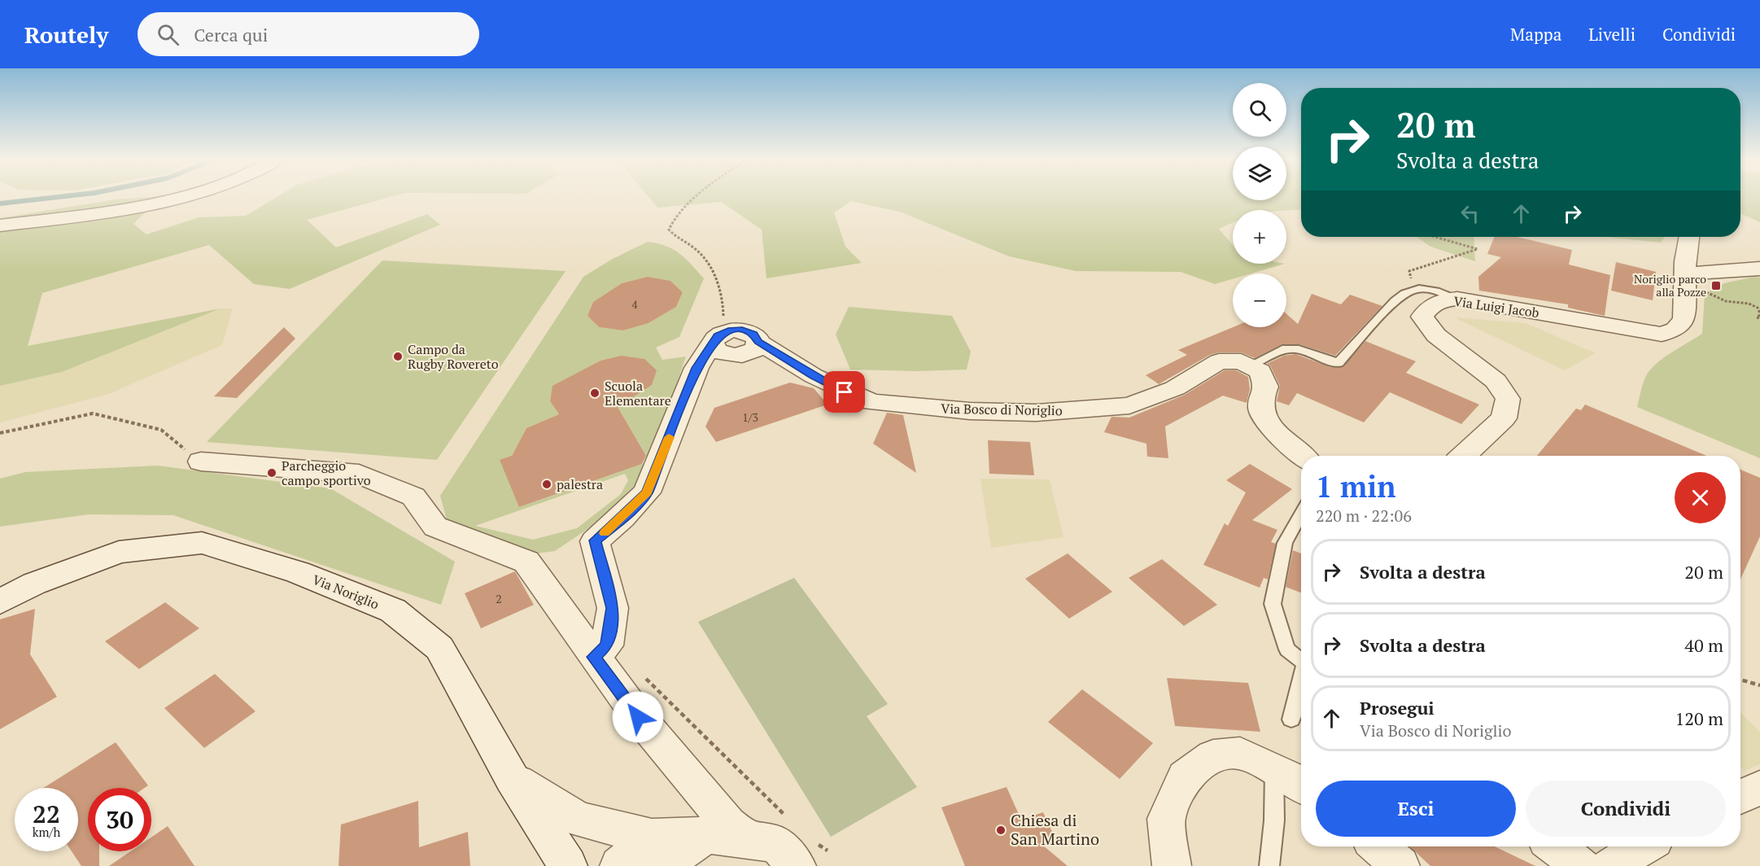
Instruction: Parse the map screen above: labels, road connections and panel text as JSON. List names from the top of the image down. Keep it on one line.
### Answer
{"streets":{"street":["Via Luigi Jacob","Via Bosco di Noriglio","Via Noriglio"]},"places":{"transit":["Noriglio parco alla Pozze"],"other":["Campo da Rugby Rovereto","Scuola Elementare","Parcheggio campo sportivo","palestra","Chiesa di San Martino"]},"house_numbers":["4","1/3","2"],"page":{"header":"Routely","search":"Cerca qui","nav":["Mappa","Livelli","Condividi"],"map_buttons":["+","−"],"turn":["20 m","Svolta a destra"],"heading":["1 min","220 m · 22:06"],"list":[{"name":"Svolta a destra","value":"20 m"},{"name":"Svolta a destra","value":"40 m"},{"name":"Prosegui","note":"Via Bosco di Noriglio","value":"120 m"}],"buttons":["Esci","Condividi"],"speed":"22 km/h","limit":"30"}}
